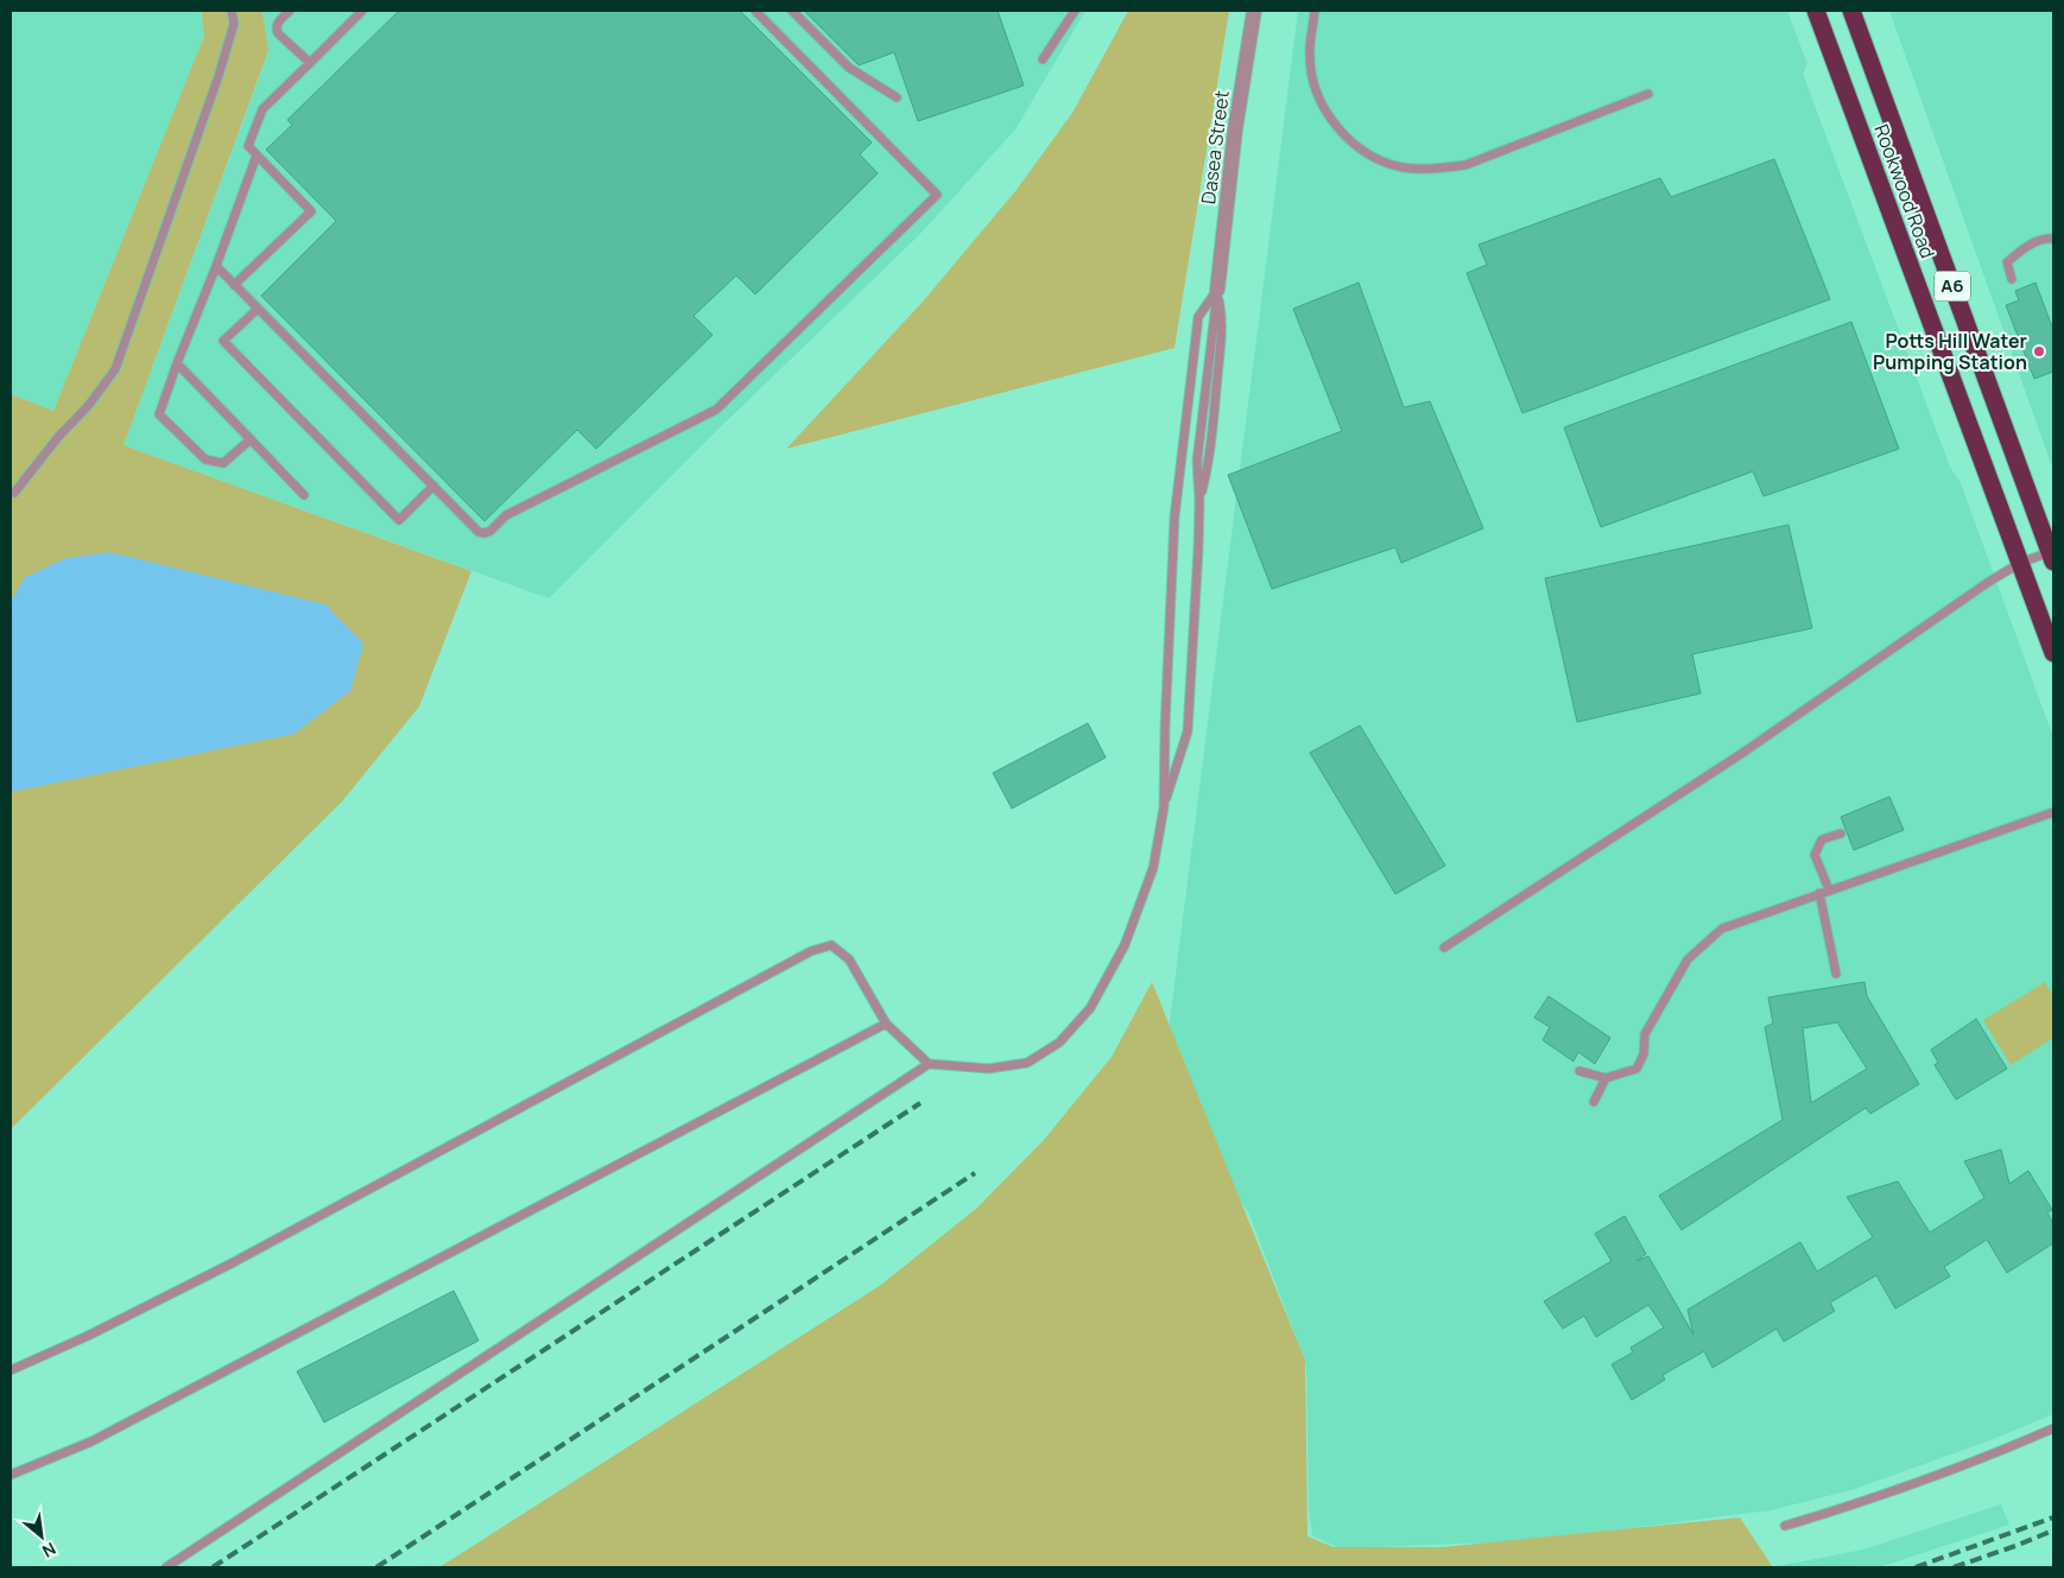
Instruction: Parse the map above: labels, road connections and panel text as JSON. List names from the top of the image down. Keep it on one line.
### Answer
{"streets":{"highway":["Rookwood Road","A6"],"street":["Dasea Street"]},"places":["Potts Hill Water Pumping Station"],"north":"bottom right"}
